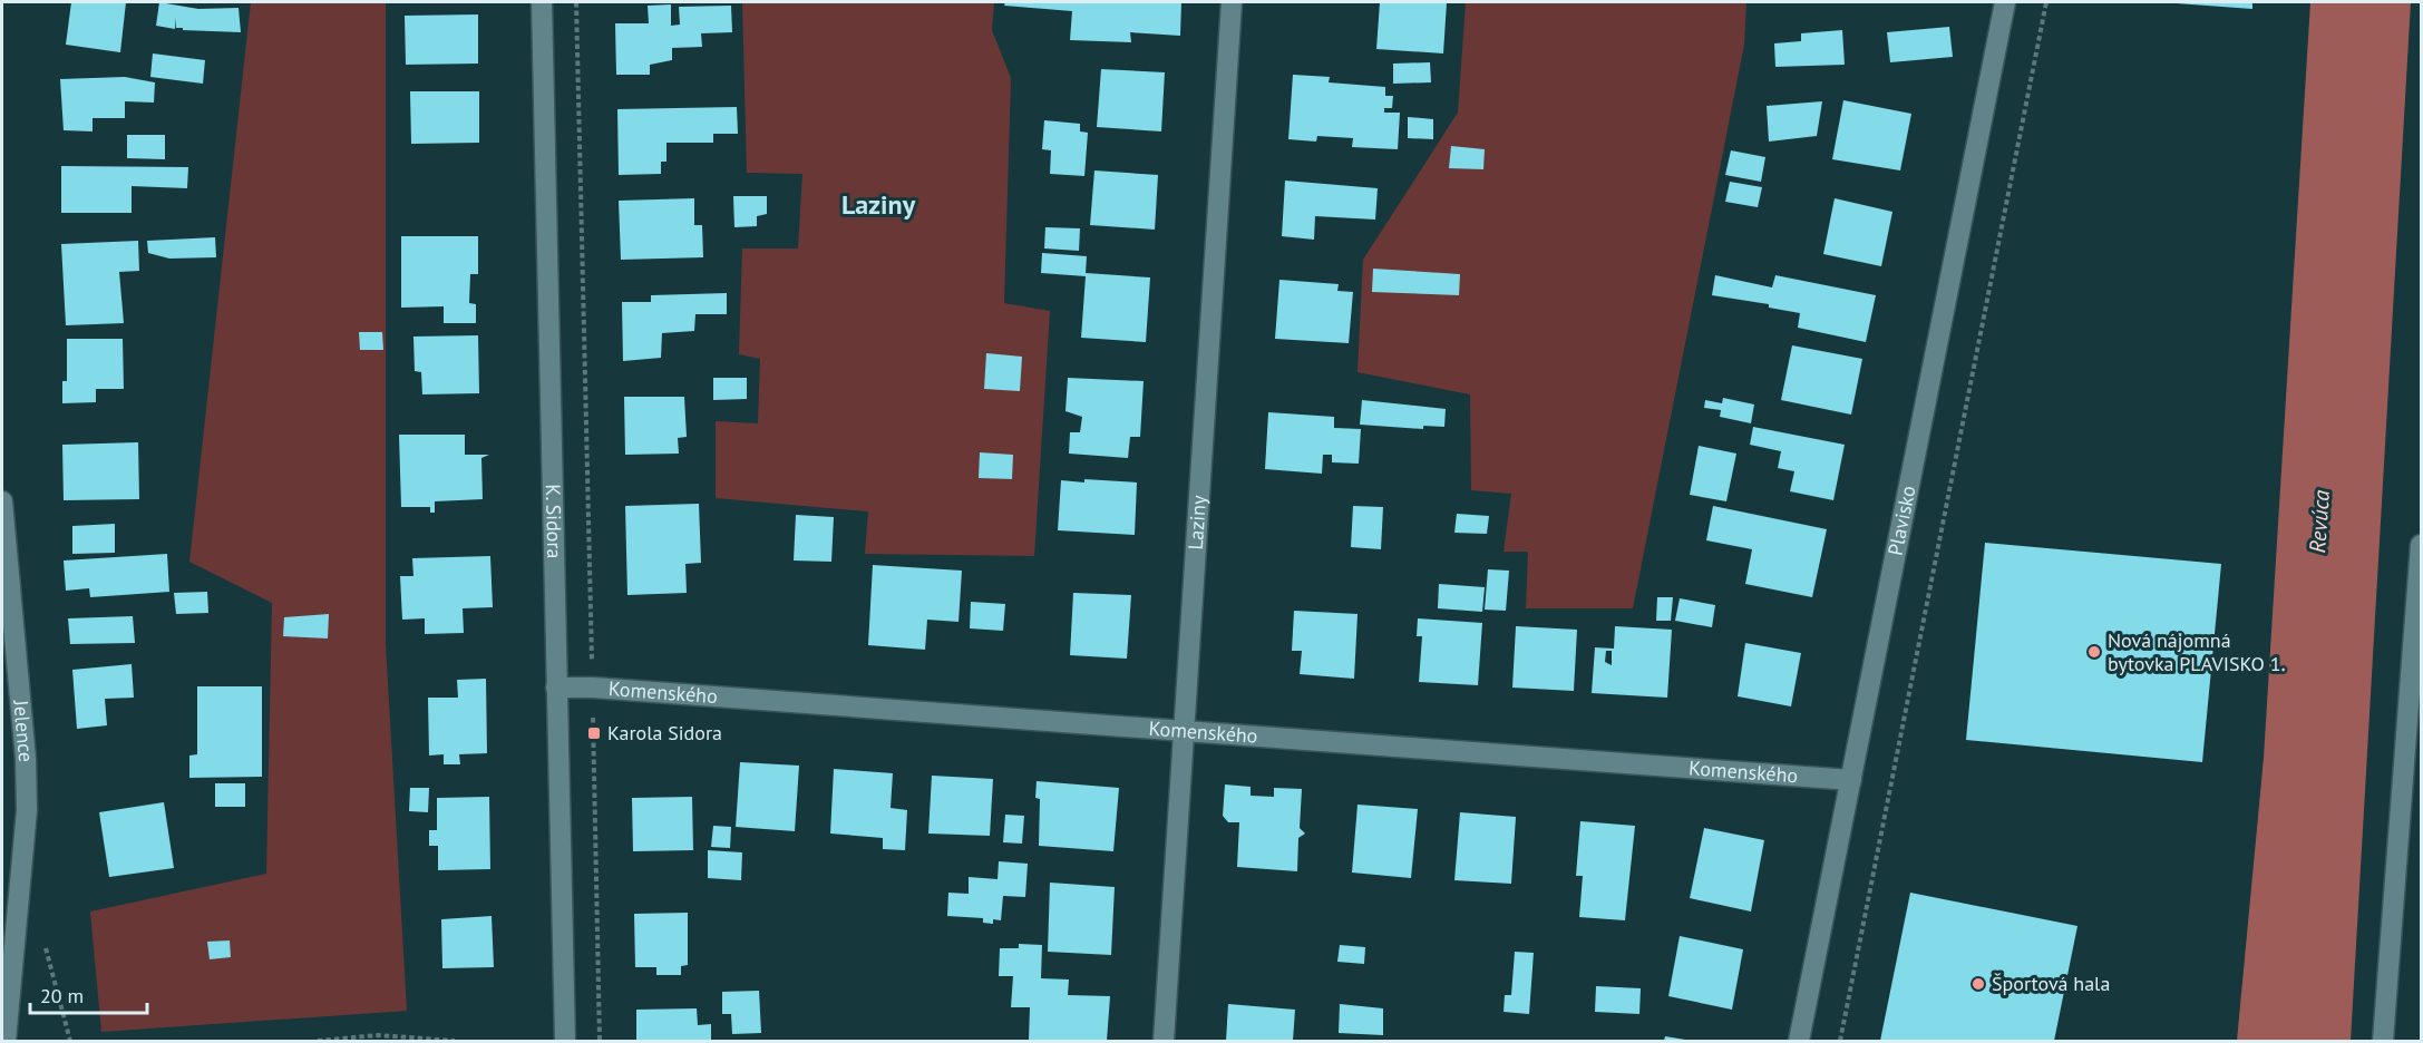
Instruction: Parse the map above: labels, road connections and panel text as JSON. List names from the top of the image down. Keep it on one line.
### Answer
{"streets":{"street":["K. Sidora","Laziny","Plavisko","Komenského","Jelence"]},"crossings":[["K. Sidora","Komenského"],["Laziny","Komenského"],["Plavisko","Komenského"]],"districts":["Laziny"],"water":["Revúca"],"places":{"other":["Nová nájomná bytovka PLAVISKO 1.","Športová hala"],"transit":["Karola Sidora"]},"scale_bar":"20 m"}
